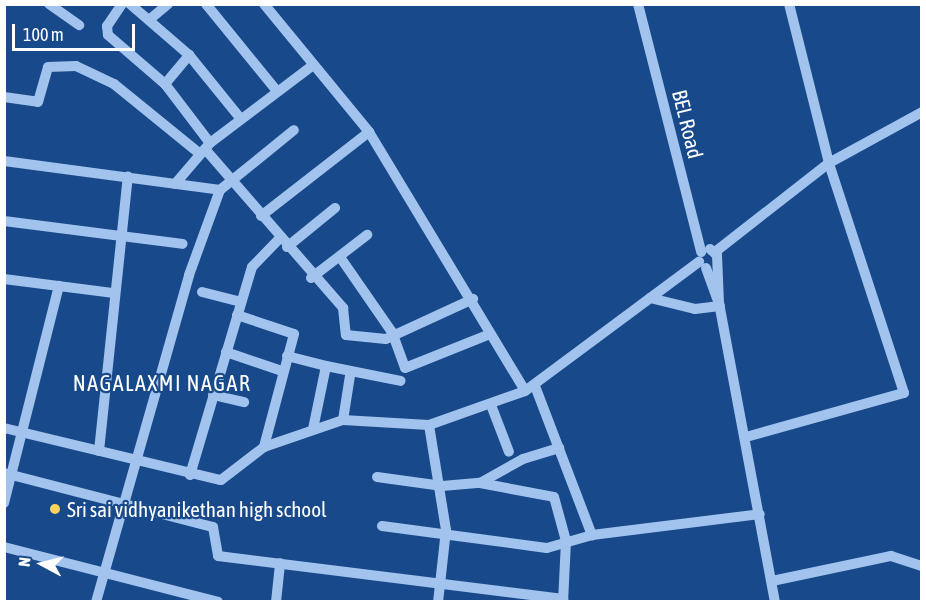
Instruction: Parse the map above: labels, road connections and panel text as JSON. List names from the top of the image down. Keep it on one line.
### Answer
{"streets":{"street":["BEL Road"]},"districts":["NAGALAXMI NAGAR"],"places":["Sri sai vidhyanikethan high school"],"scale_bar":"100 m","north":"left"}
